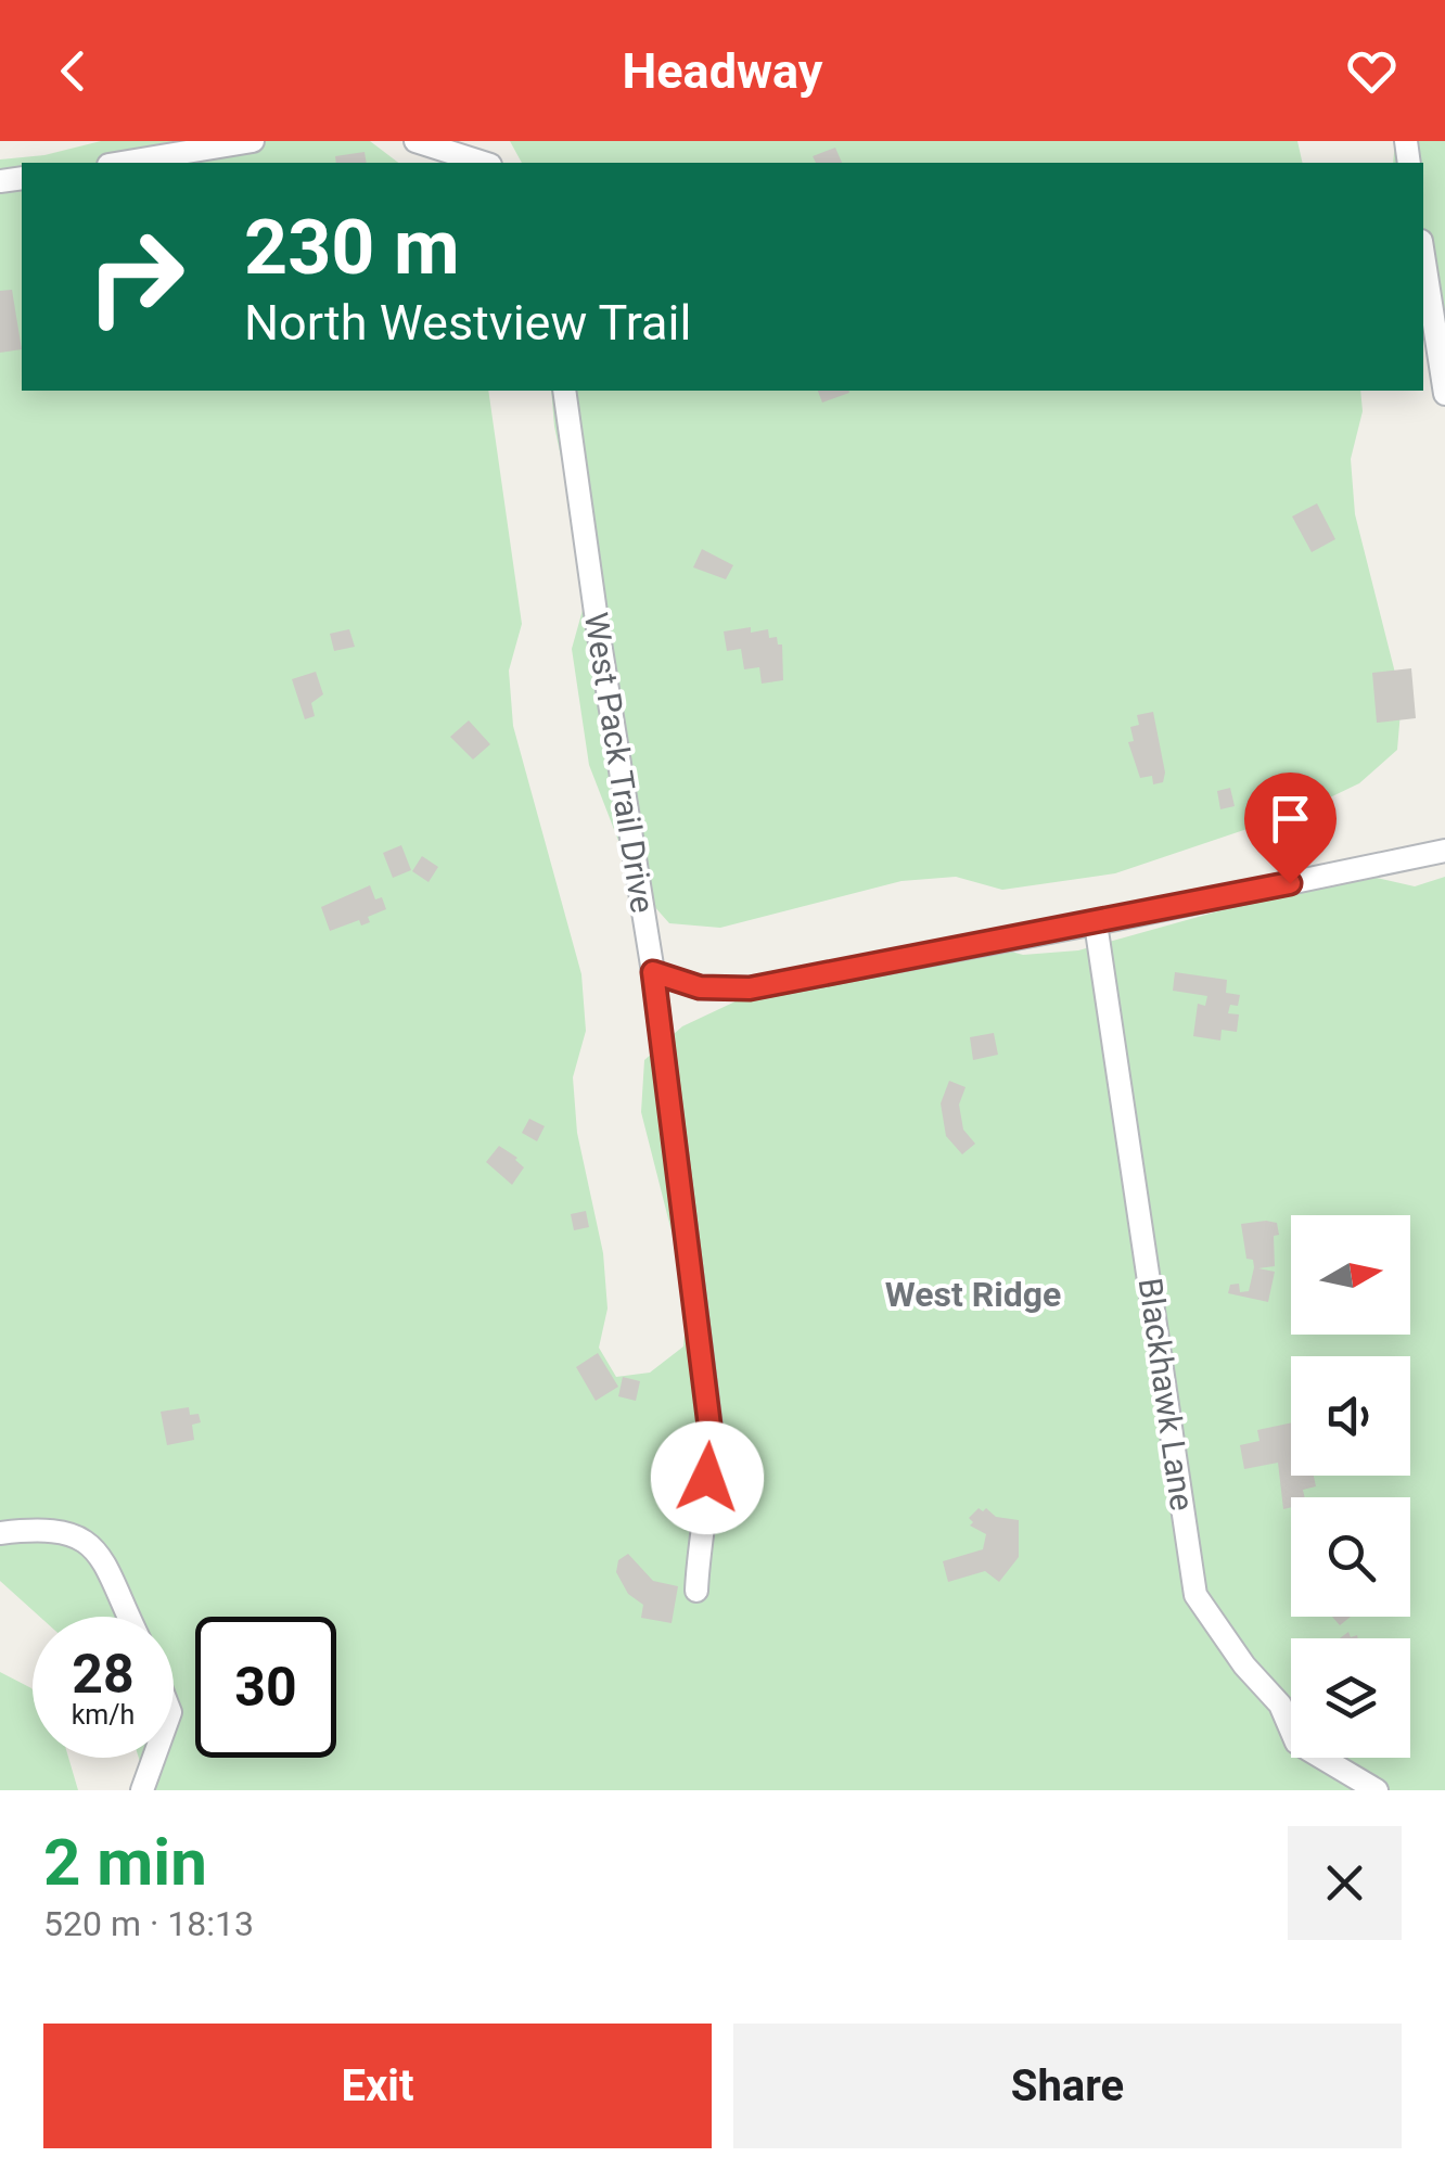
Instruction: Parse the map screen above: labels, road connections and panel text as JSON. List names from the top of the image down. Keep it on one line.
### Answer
{"streets":{"street":["West Pack Trail Drive","Blackhawk Lane"]},"districts":["West Ridge"],"north":"right","page":{"header":"Headway","turn":["230 m","North Westview Trail"],"speed":"28 km/h","limit":"30","heading":["2 min","520 m · 18:13"],"buttons":["Exit","Share"]}}
